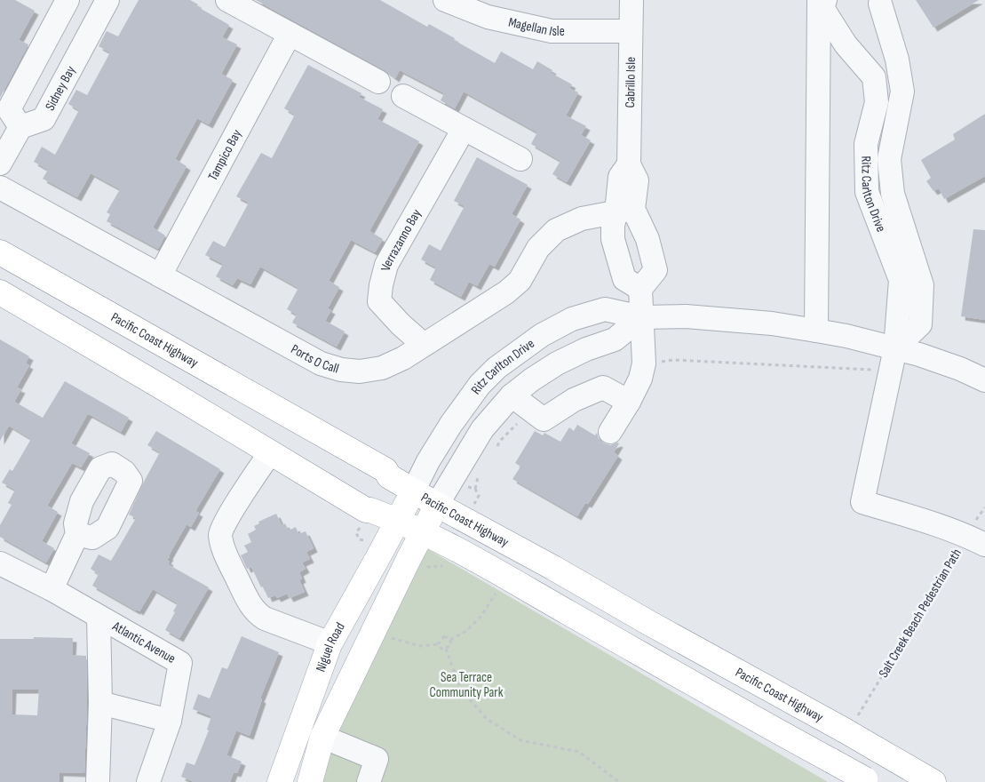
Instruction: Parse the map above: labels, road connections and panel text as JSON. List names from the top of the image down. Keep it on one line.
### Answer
{"streets":{"main road":["Pacific Coast Highway","Niguel Road"],"street":["Magellan Isle","Cabrillo Isle","Sidney Bay","Tampico Bay","Ritz Carlton Drive","Verrazanno Bay","Ports O Call","Atlantic Avenue"],"path":["Salt Creek Beach Pedestrian Path"]},"crossings":[["Magellan Isle","Cabrillo Isle"],["Cabrillo Isle","Ports O Call"],["Tampico Bay","Ports O Call"],["Ritz Carlton Drive","Pacific Coast Highway"],["Ritz Carlton Drive","Niguel Road"],["Verrazanno Bay","Ports O Call"],["Pacific Coast Highway","Salt Creek Beach Pedestrian Path"],["Pacific Coast Highway","Niguel Road"]],"parks":["Sea Terrace Community Park"]}
